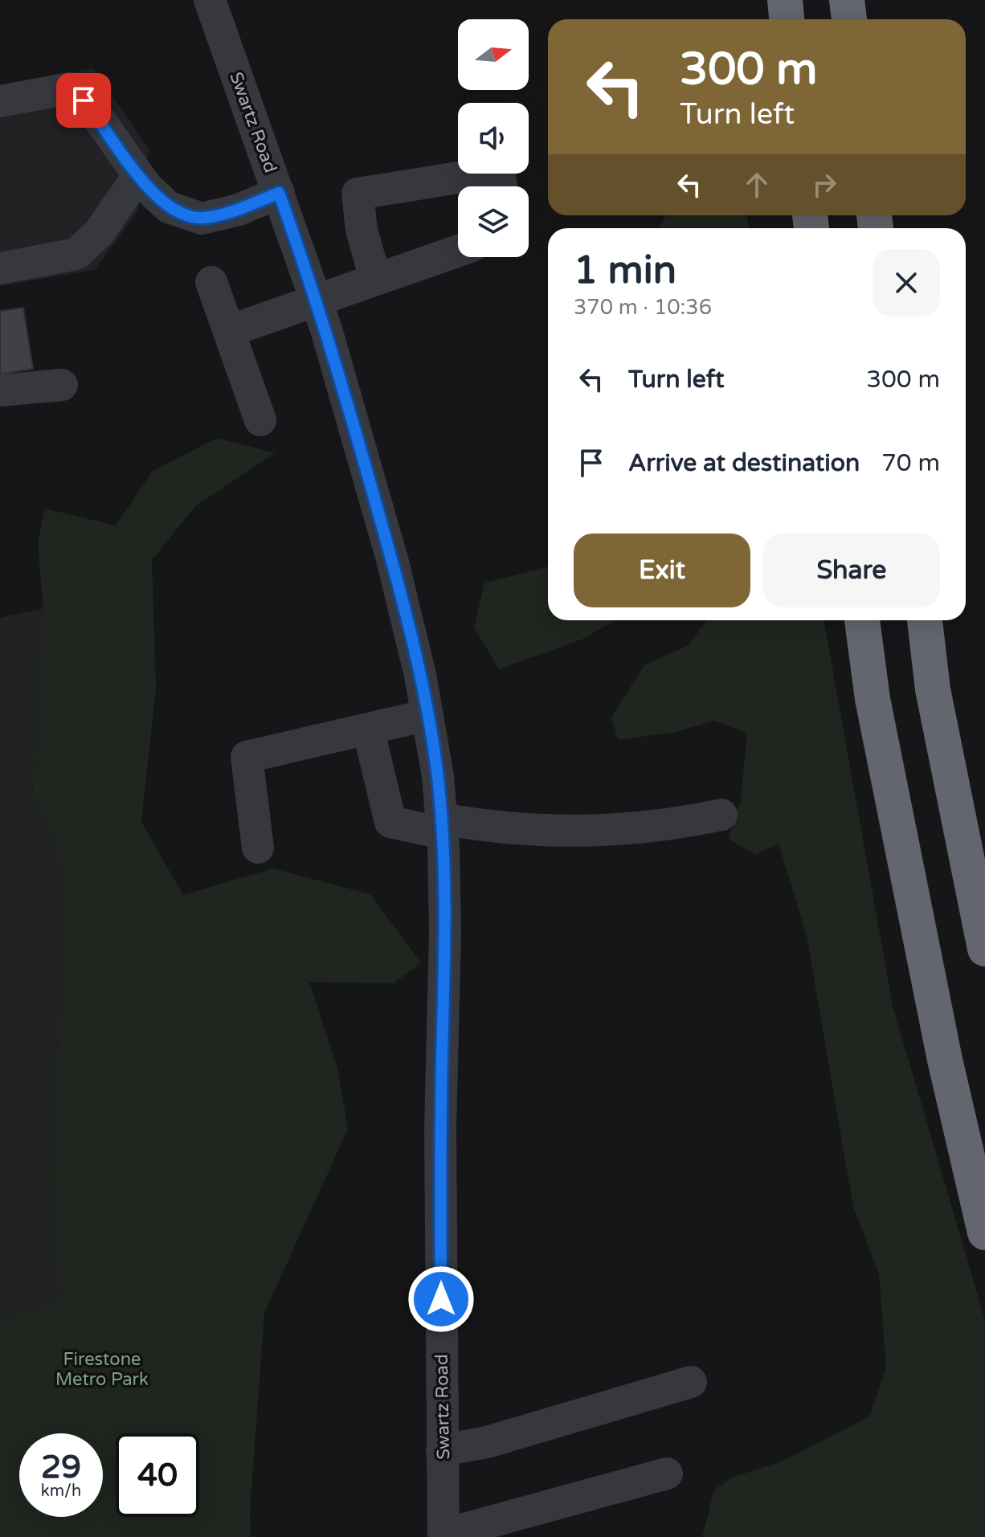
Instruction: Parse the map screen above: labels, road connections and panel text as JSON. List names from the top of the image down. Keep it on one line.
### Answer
{"streets":{"street":["Swartz Road"]},"parks":["Firestone Metro Park"],"north":"right","page":{"turn":["300 m","Turn left"],"heading":["1 min","370 m · 10:36"],"list":[{"name":"Turn left","value":"300 m"},{"name":"Arrive at destination","value":"70 m"}],"buttons":["Exit","Share"],"speed":"29 km/h","limit":"40"}}
